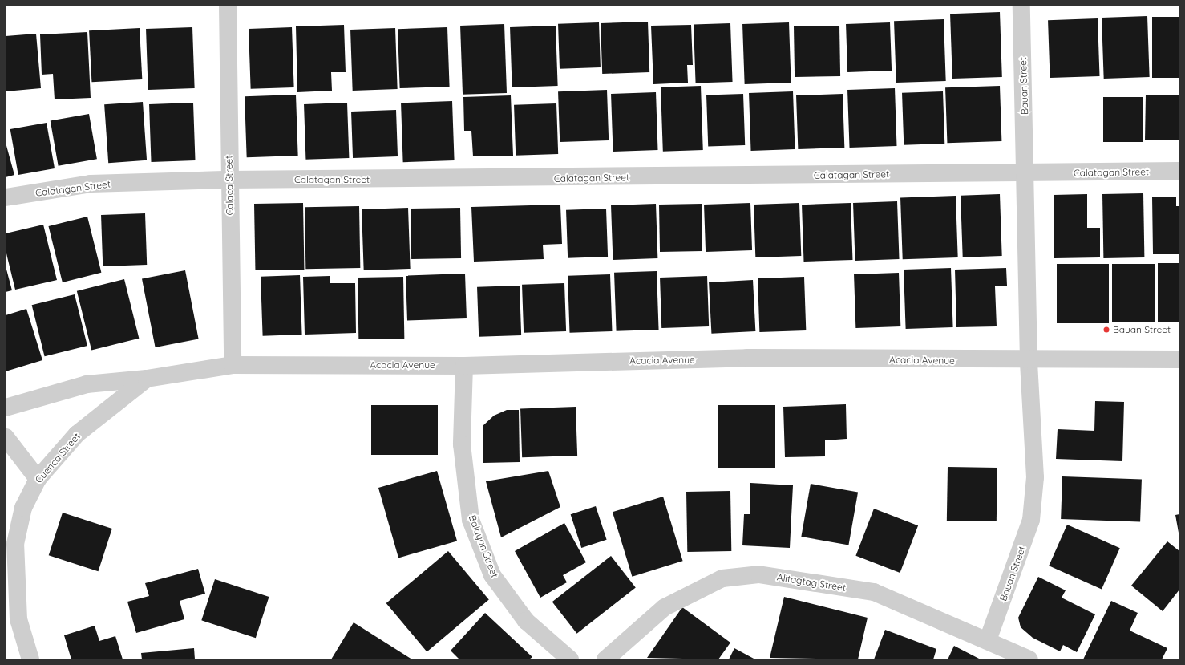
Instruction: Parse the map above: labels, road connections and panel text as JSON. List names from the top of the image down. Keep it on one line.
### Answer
{"streets":{"street":["Bauan Street","Calatagan Street","Calaca Street","Acacia Avenue","Cuenca Street","Balayan Street","Alitagtag Street"]},"crossings":[["Bauan Street","Calatagan Street"],["Bauan Street","Acacia Avenue"],["Bauan Street","Alitagtag Street"],["Calatagan Street","Calaca Street"],["Calaca Street","Acacia Avenue"],["Acacia Avenue","Cuenca Street"],["Acacia Avenue","Balayan Street"]],"places":["Bauan Street"]}
